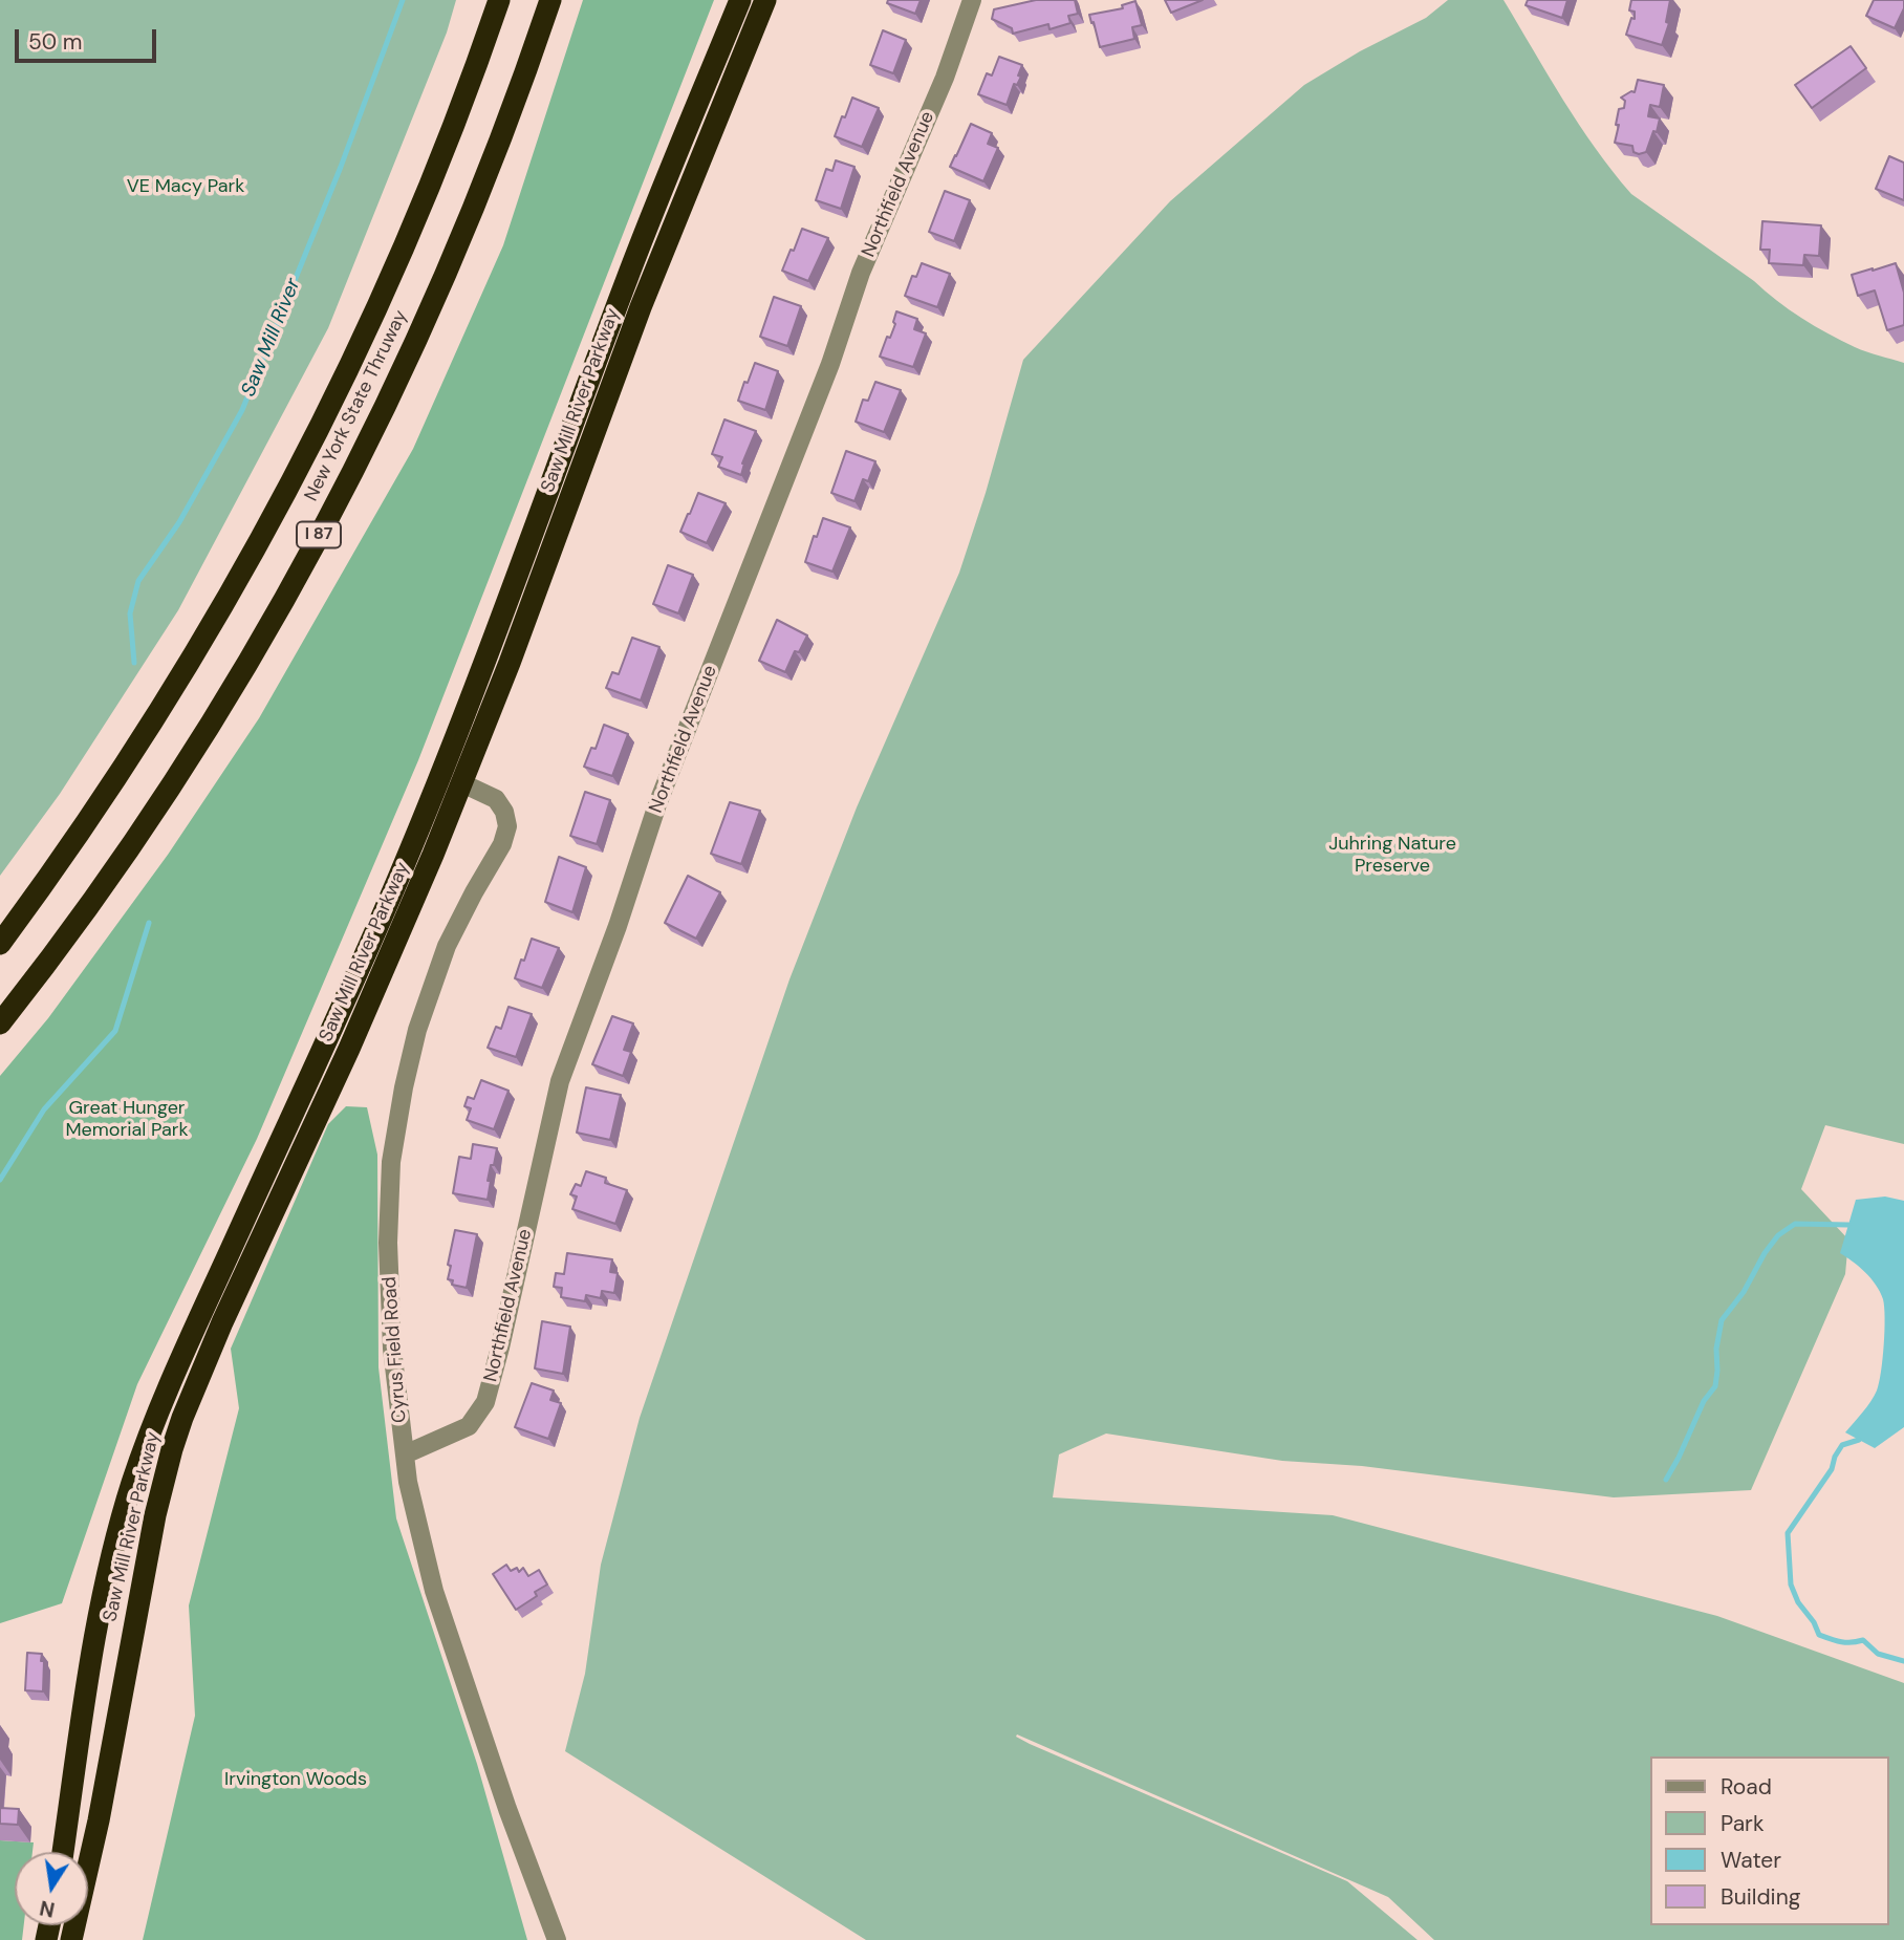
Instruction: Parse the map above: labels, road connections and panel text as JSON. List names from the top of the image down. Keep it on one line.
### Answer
{"streets":{"highway":["Saw Mill River Parkway","New York State Thruway","I 87"],"street":["Northfield Avenue","Cyrus Field Road"]},"crossings":[["Northfield Avenue","Cyrus Field Road"],["Saw Mill River Parkway","Cyrus Field Road"]],"water":["Saw Mill River"],"parks":["VE Macy Park","Juhring Nature Preserve","Great Hunger Memorial Park","Irvington Woods"],"legend":["Road","Park","Water","Building"],"scale_bar":"50 m","north":"bottom"}
